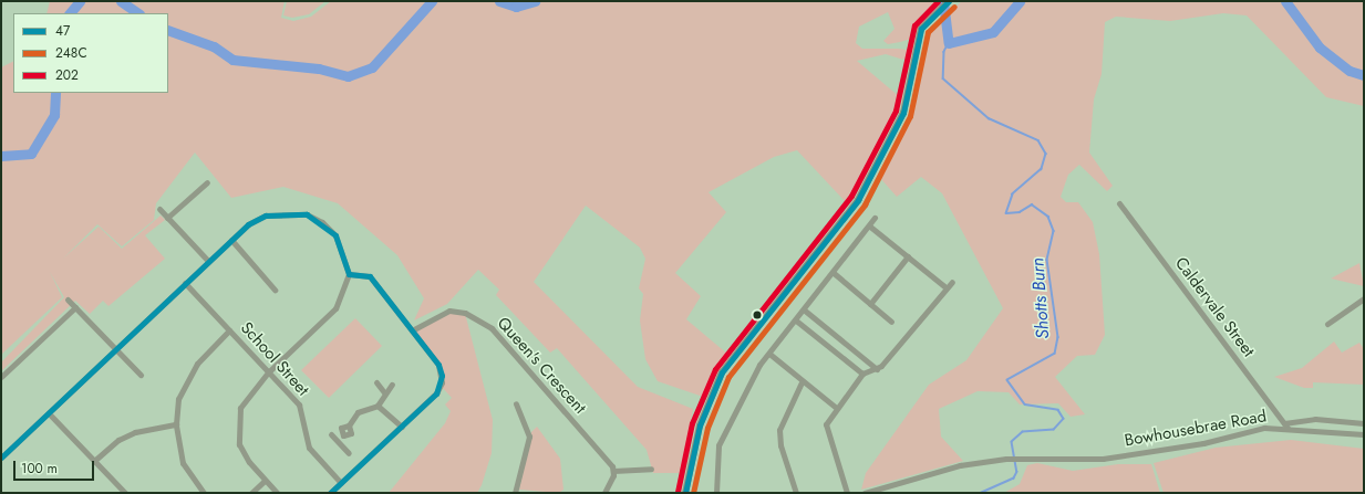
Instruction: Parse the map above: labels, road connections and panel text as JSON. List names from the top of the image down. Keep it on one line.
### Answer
{"streets":{"street":["Caldervale Street","School Street","Queen's Crescent","Bowhousebrae Road"]},"crossings":[["Caldervale Street","Bowhousebrae Road"]],"water":["Shotts Burn"],"lines":["transit line 47","transit line 202","transit line 248C"],"legend":["47","248C","202"],"scale_bar":"100 m"}
